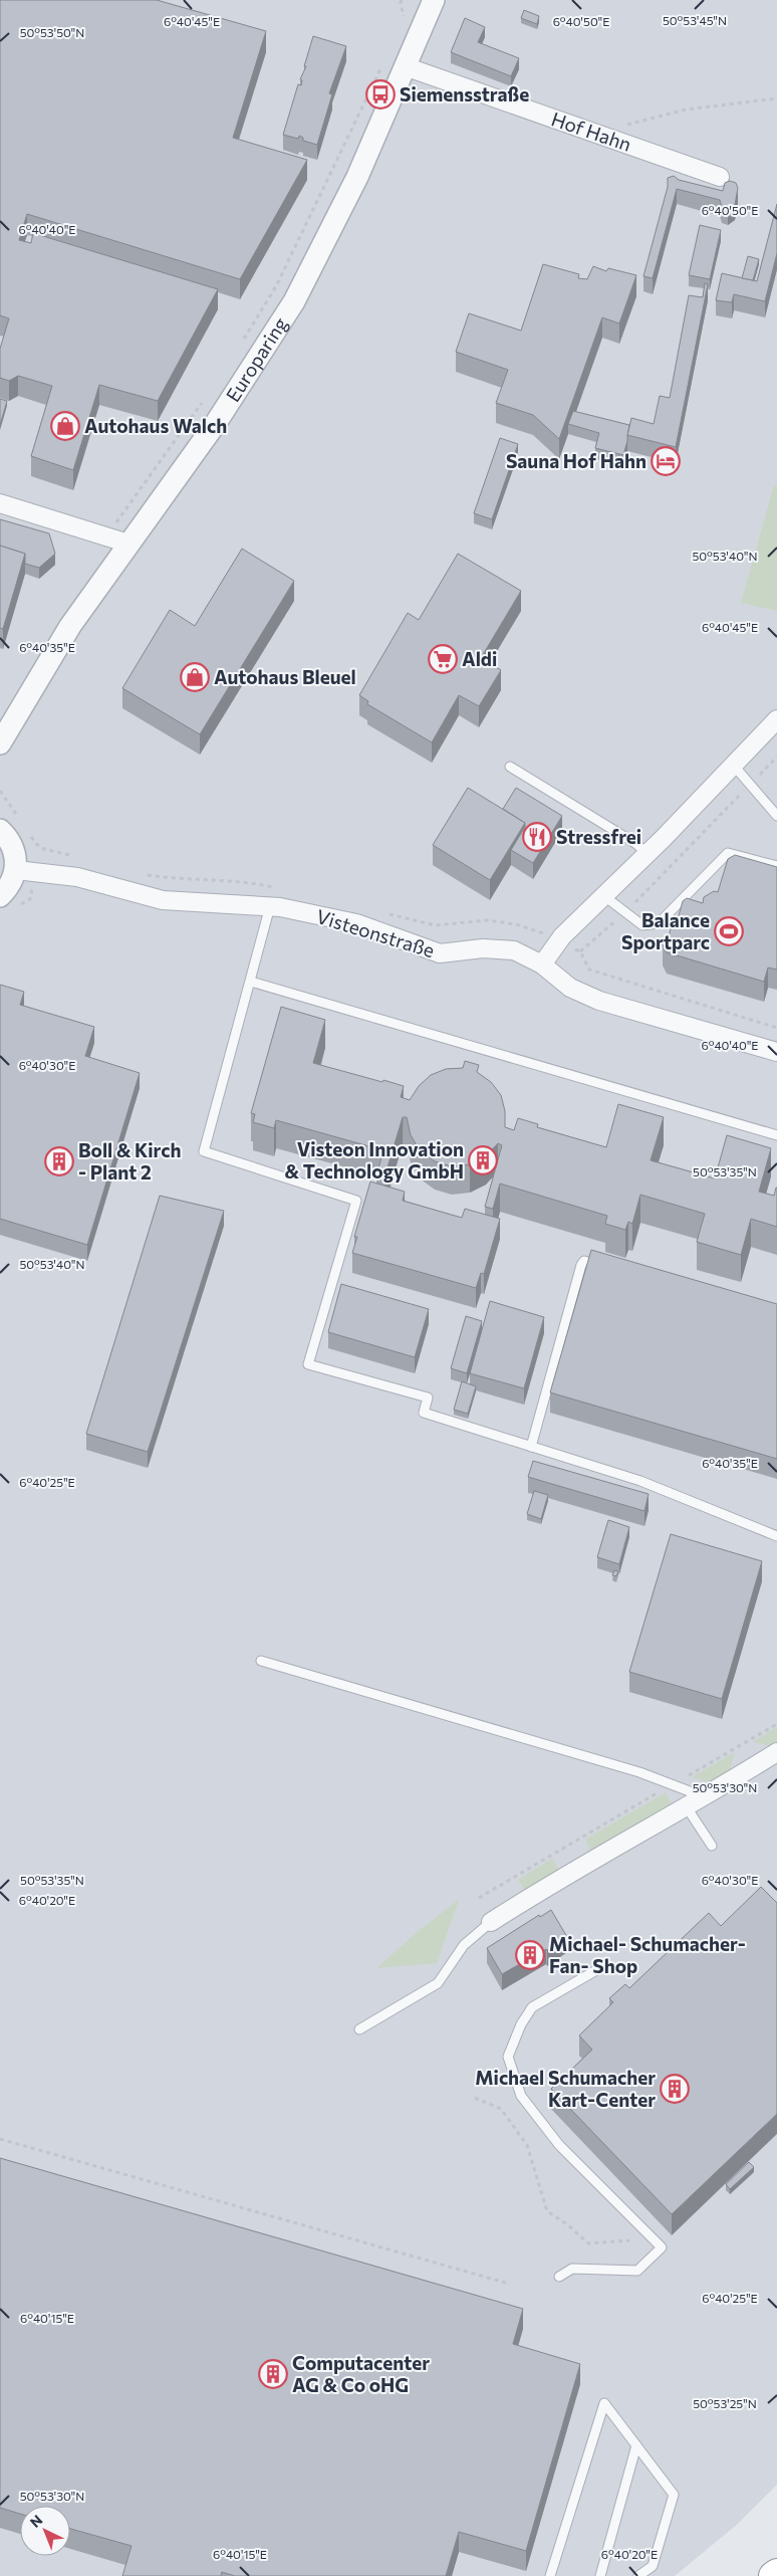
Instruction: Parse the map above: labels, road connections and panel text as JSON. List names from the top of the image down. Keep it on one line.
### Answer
{"streets":{"street":["Hof Hahn","Europaring","Visteonstraße"]},"crossings":[["Hof Hahn","Europaring"]],"places":{"bus stop":["Siemensstraße"],"shop":["Autohaus Walch","Autohaus Bleuel"],"hotel":["Sauna Hof Hahn"],"supermarket":["Aldi"],"restaurant":["Stressfrei"],"sports":["Balance Sportparc"],"building":["Visteon Innovation & Technology GmbH","Boll & Kirch - Plant 2","Michael- Schumacher- Fan- Shop","Michael Schumacher Kart-Center","Computacenter AG & Co oHG"]},"north":"top left","coordinates":["50°53'45\"N","6°40'45\"E","6°40'50\"E","50°53'50\"N","6°40'40\"E","50°53'40\"N","6°40'35\"E","6°40'30\"E","50°53'35\"N","6°40'25\"E","50°53'30\"N","6°40'20\"E","6°40'15\"E","50°53'25\"N"]}
